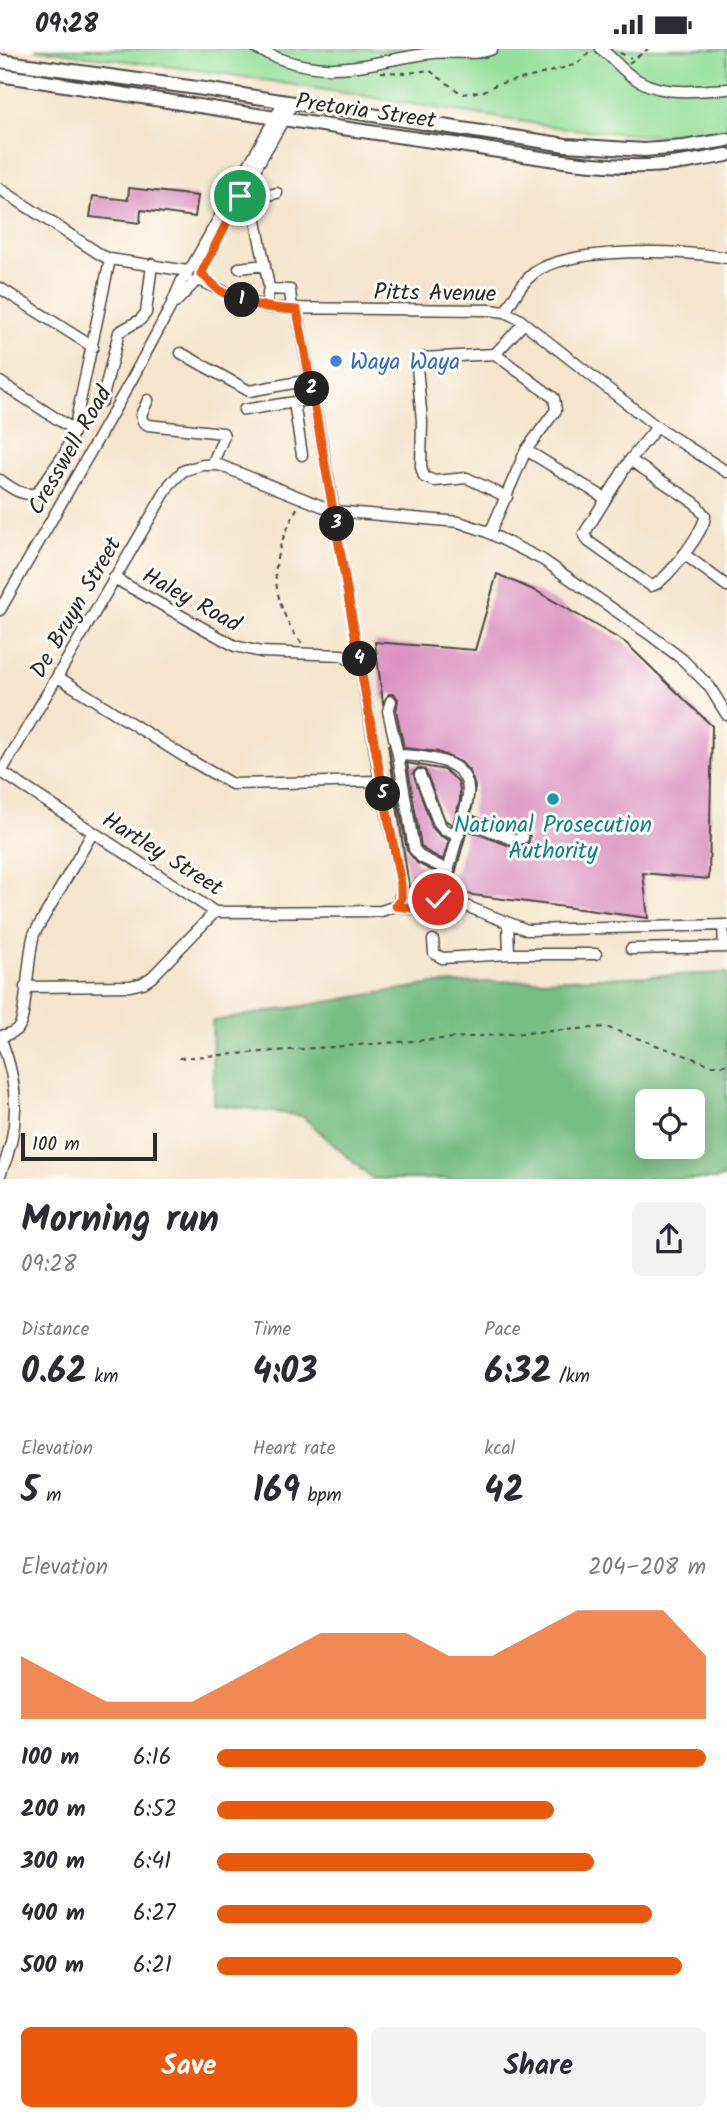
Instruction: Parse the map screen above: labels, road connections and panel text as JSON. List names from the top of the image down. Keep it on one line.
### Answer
{"streets":{"main road":["Pretoria Street"],"street":["Pitts Avenue","Cresswell Road","Haley Road","De Bruyn Street","Hartley Street"]},"crossings":[["Pretoria Street","Cresswell Road"],["Pitts Avenue","Cresswell Road"],["Haley Road","De Bruyn Street"],["De Bruyn Street","Hartley Street"]],"places":["Waya Waya","National Prosecution Authority"],"scale_bar":"100 m","page":{"status":"09:28","pins":["1","2","3","4","5"],"scale":"100 m","heading":["Morning run","09:28"],"stats":[["Distance","0.62 km"],["Time","4:03"],["Pace","6:32 /km"],["Elevation","5 m"],["Heart rate","169 bpm"],["kcal","42"]],"chart":["Elevation","204–208 m"],"list":[{"name":"100 m","note":"6:16"},{"name":"200 m","note":"6:52"},{"name":"300 m","note":"6:41"},{"name":"400 m","note":"6:27"},{"name":"500 m","note":"6:21"}],"buttons":["Save","Share"]}}
